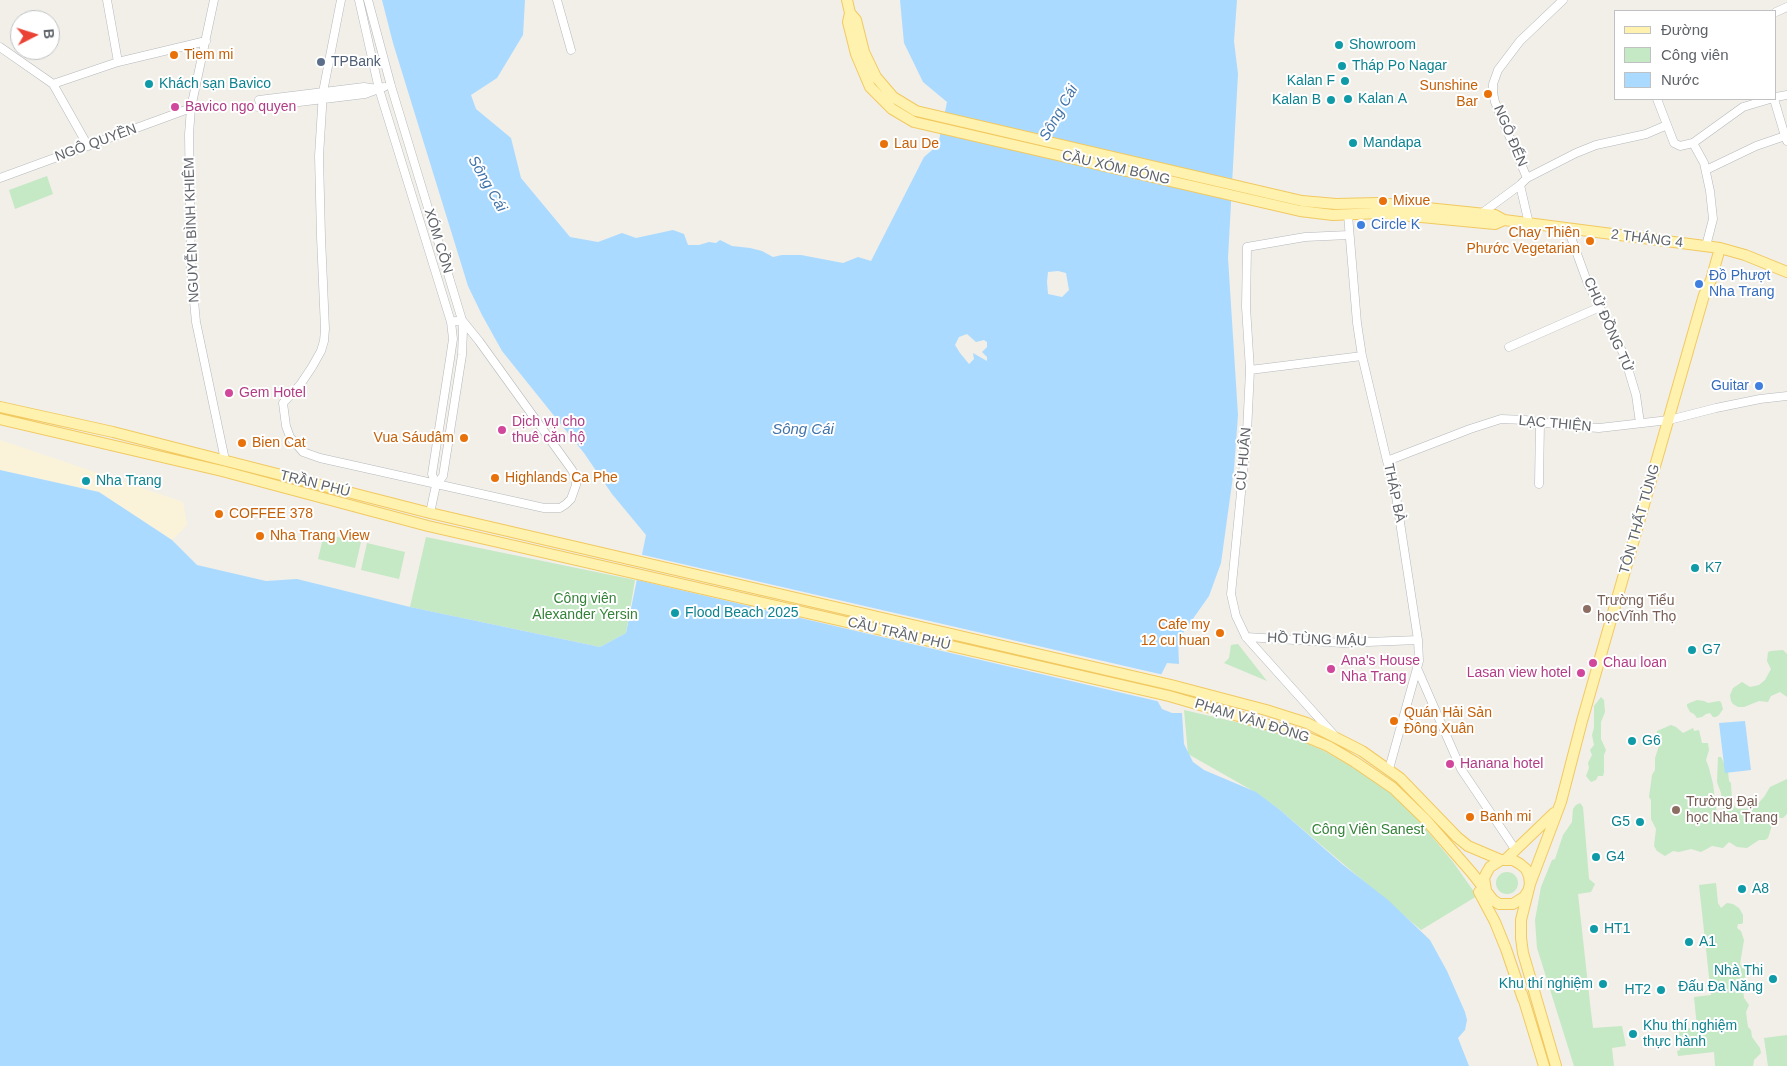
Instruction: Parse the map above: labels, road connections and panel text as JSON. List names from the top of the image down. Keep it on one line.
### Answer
{"streets":{"main road":["CẦU XÓM BÓNG","2 THÁNG 4","TRẦN PHÚ","TÔN THẤT TÙNG","CẦU TRẦN PHÚ","PHẠM VĂN ĐỒNG"],"street":["NGÔ ĐẾN","NGÔ QUYỀN","NGUYỄN BÌNH KHIÊM","XÓM CỒN","CHỬ ĐỒNG TỬ","LẠC THIỆN","CÙ HUÂN","THÁP BÀ","HỒ TÙNG MẬU"]},"crossings":[["NGÔ ĐẾN","2 THÁNG 4"],["NGÔ QUYỀN","NGUYỄN BÌNH KHIÊM"],["CẦU XÓM BÓNG","2 THÁNG 4"],["NGUYỄN BÌNH KHIÊM","TRẦN PHÚ"],["2 THÁNG 4","CHỬ ĐỒNG TỬ"],["2 THÁNG 4","THÁP BÀ"],["2 THÁNG 4","TÔN THẤT TÙNG"],["XÓM CỒN","TRẦN PHÚ"],["CHỬ ĐỒNG TỬ","LẠC THIỆN"],["LẠC THIỆN","THÁP BÀ"],["LẠC THIỆN","TÔN THẤT TÙNG"],["CÙ HUÂN","THÁP BÀ"],["CÙ HUÂN","HỒ TÙNG MẬU"],["CÙ HUÂN","PHẠM VĂN ĐỒNG"],["TRẦN PHÚ","CẦU TRẦN PHÚ"],["THÁP BÀ","HỒ TÙNG MẬU"],["THÁP BÀ","PHẠM VĂN ĐỒNG"],["TÔN THẤT TÙNG","PHẠM VĂN ĐỒNG"],["CẦU TRẦN PHÚ","PHẠM VĂN ĐỒNG"]],"water":["Sông Cái"],"parks":["Công viên Alexander Yersin","Công Viên Sanest"],"places":["Showroom","Tiem mi","TPBank","Tháp Po Nagar","Kalan F","Khách sạn Bavico","Sunshine Bar","Kalan A","Kalan B","Bavico ngo quyen","Mandapa","Lau De","Mixue","Circle K","Chay Thiên Phước Vegetarian","Đồ Phượt Nha Trang","Guitar","Gem Hotel","Dịch vụ cho thuê căn hộ","Vua Sáudâm","Bien Cat","Highlands Ca Phe","Nha Trang","COFFEE 378","Nha Trang View","K7","Trường Tiểu họcVĩnh Thọ","Flood Beach 2025","Cafe my 12 cu huan","G7","Chau loan","Ana's House Nha Trang","Lasan view hotel","Quán Hải Sản Đông Xuân","G6","Hanana hotel","Trường Đại học Nha Trang","Banh mi","G5","G4","A8","HT1","A1","Nhà Thi Đấu Đa Năng","Khu thí nghiệm","HT2","Khu thí nghiệm thực hành"],"legend":["Đường","Công viên","Nước"],"north":"right"}
